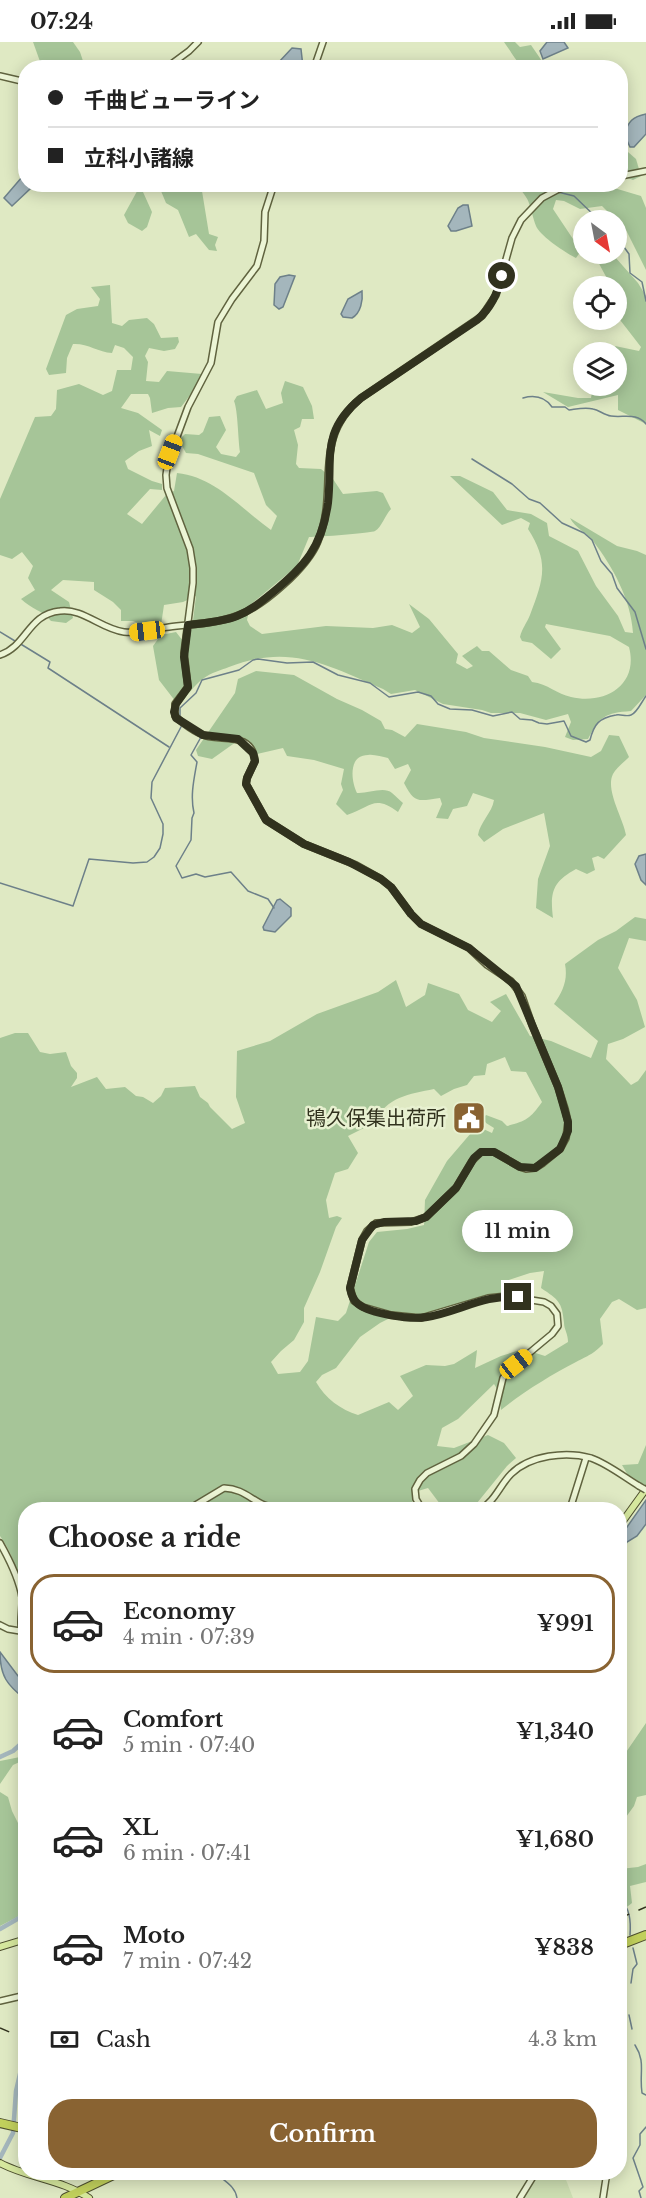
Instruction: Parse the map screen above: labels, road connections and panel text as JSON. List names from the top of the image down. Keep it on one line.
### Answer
{"places":{"public building":["鴇久保集出荷所"]},"north":"bottom right","page":{"status":"07:24","banner":["千曲ビューライン","立科小諸線"],"bubble":"11 min","heading":"Choose a ride","list":[{"name":"Economy","note":"4 min · 07:39","value":"¥991"},{"name":"Comfort","note":"5 min · 07:40","value":"¥1,340"},{"name":"XL","note":"6 min · 07:41","value":"¥1,680"},{"name":"Moto","note":"7 min · 07:42","value":"¥838"}],"pay":["Cash","4.3 km"],"buttons":"Confirm"}}
